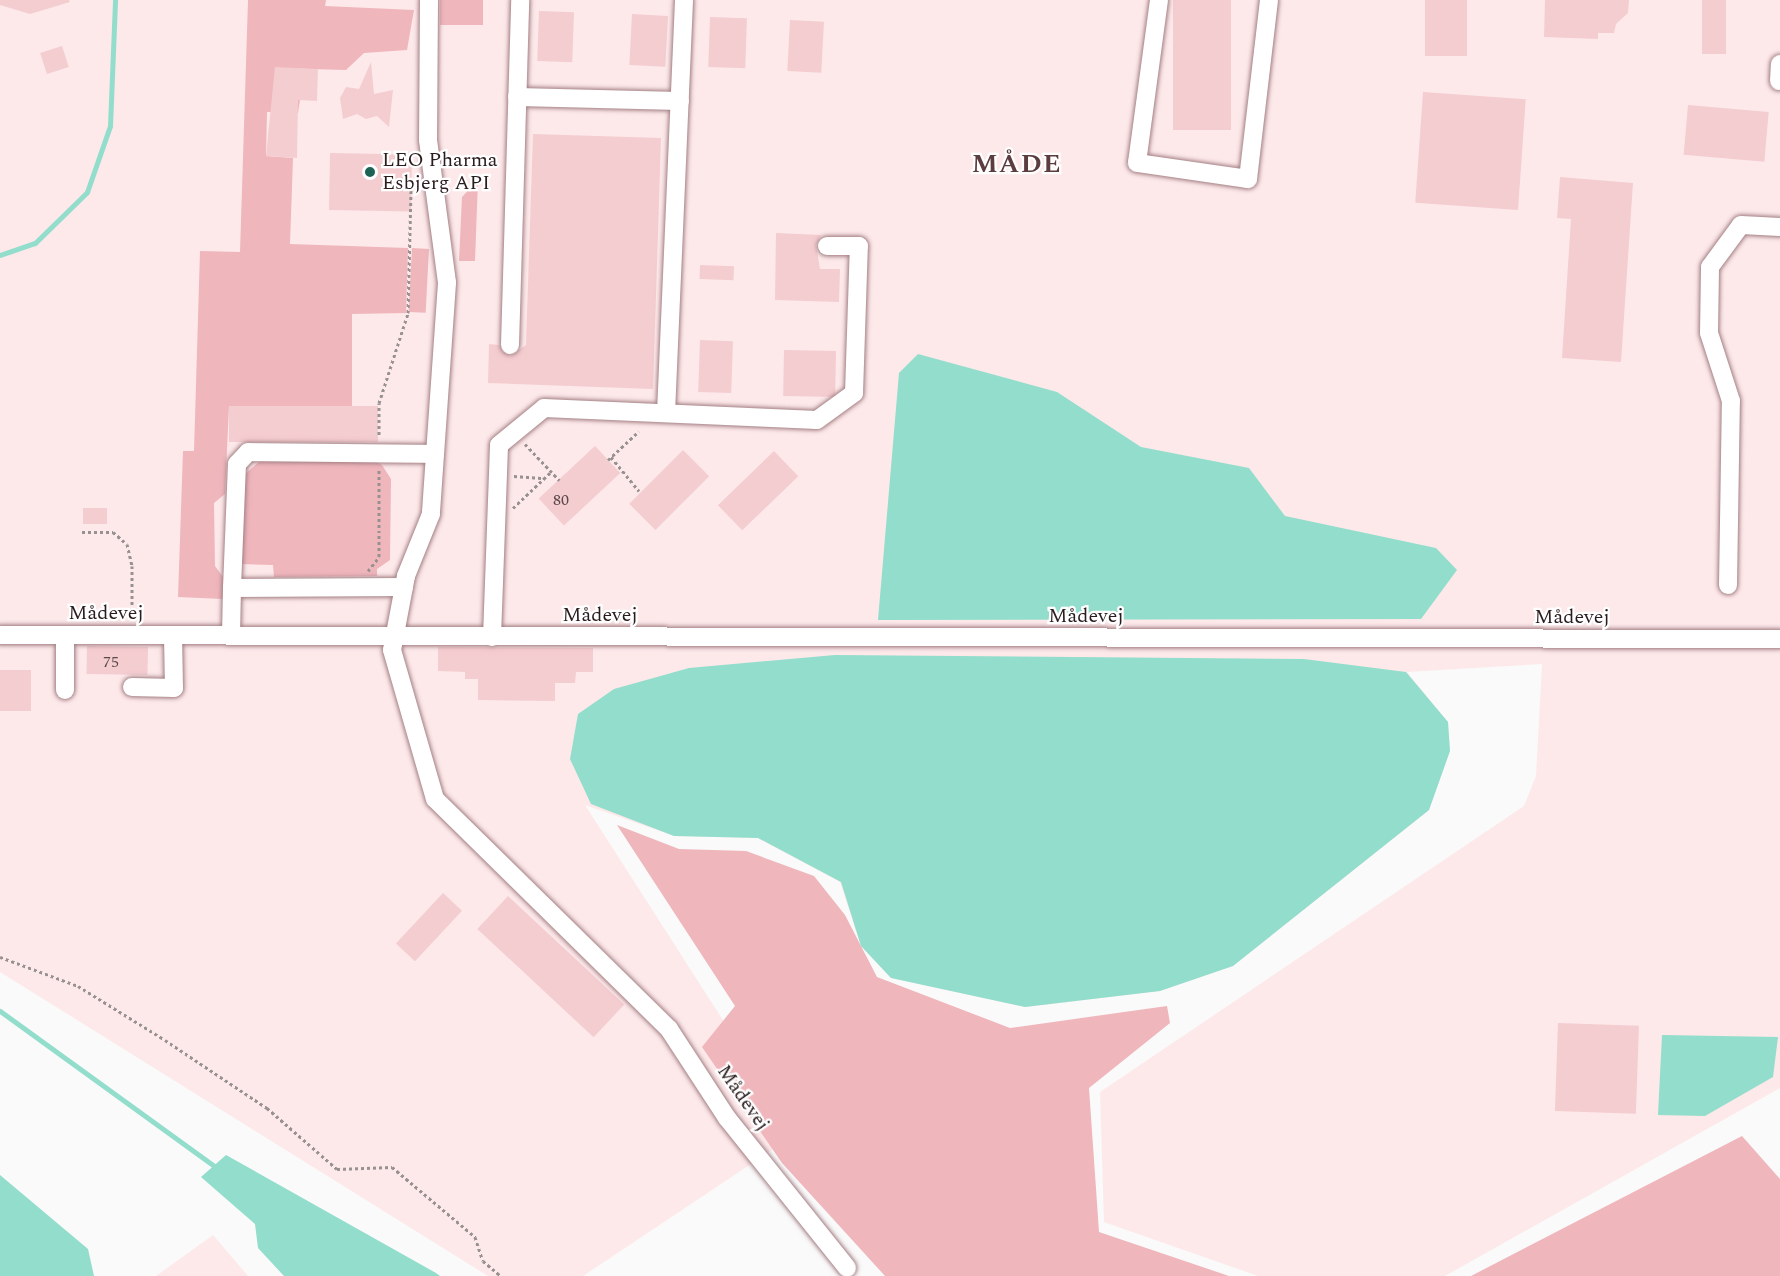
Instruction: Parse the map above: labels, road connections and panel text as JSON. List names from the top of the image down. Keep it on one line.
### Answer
{"streets":{"street":["Mådevej"]},"districts":["MÅDE"],"places":["LEO Pharma Esbjerg API"],"house_numbers":["80","75"]}
